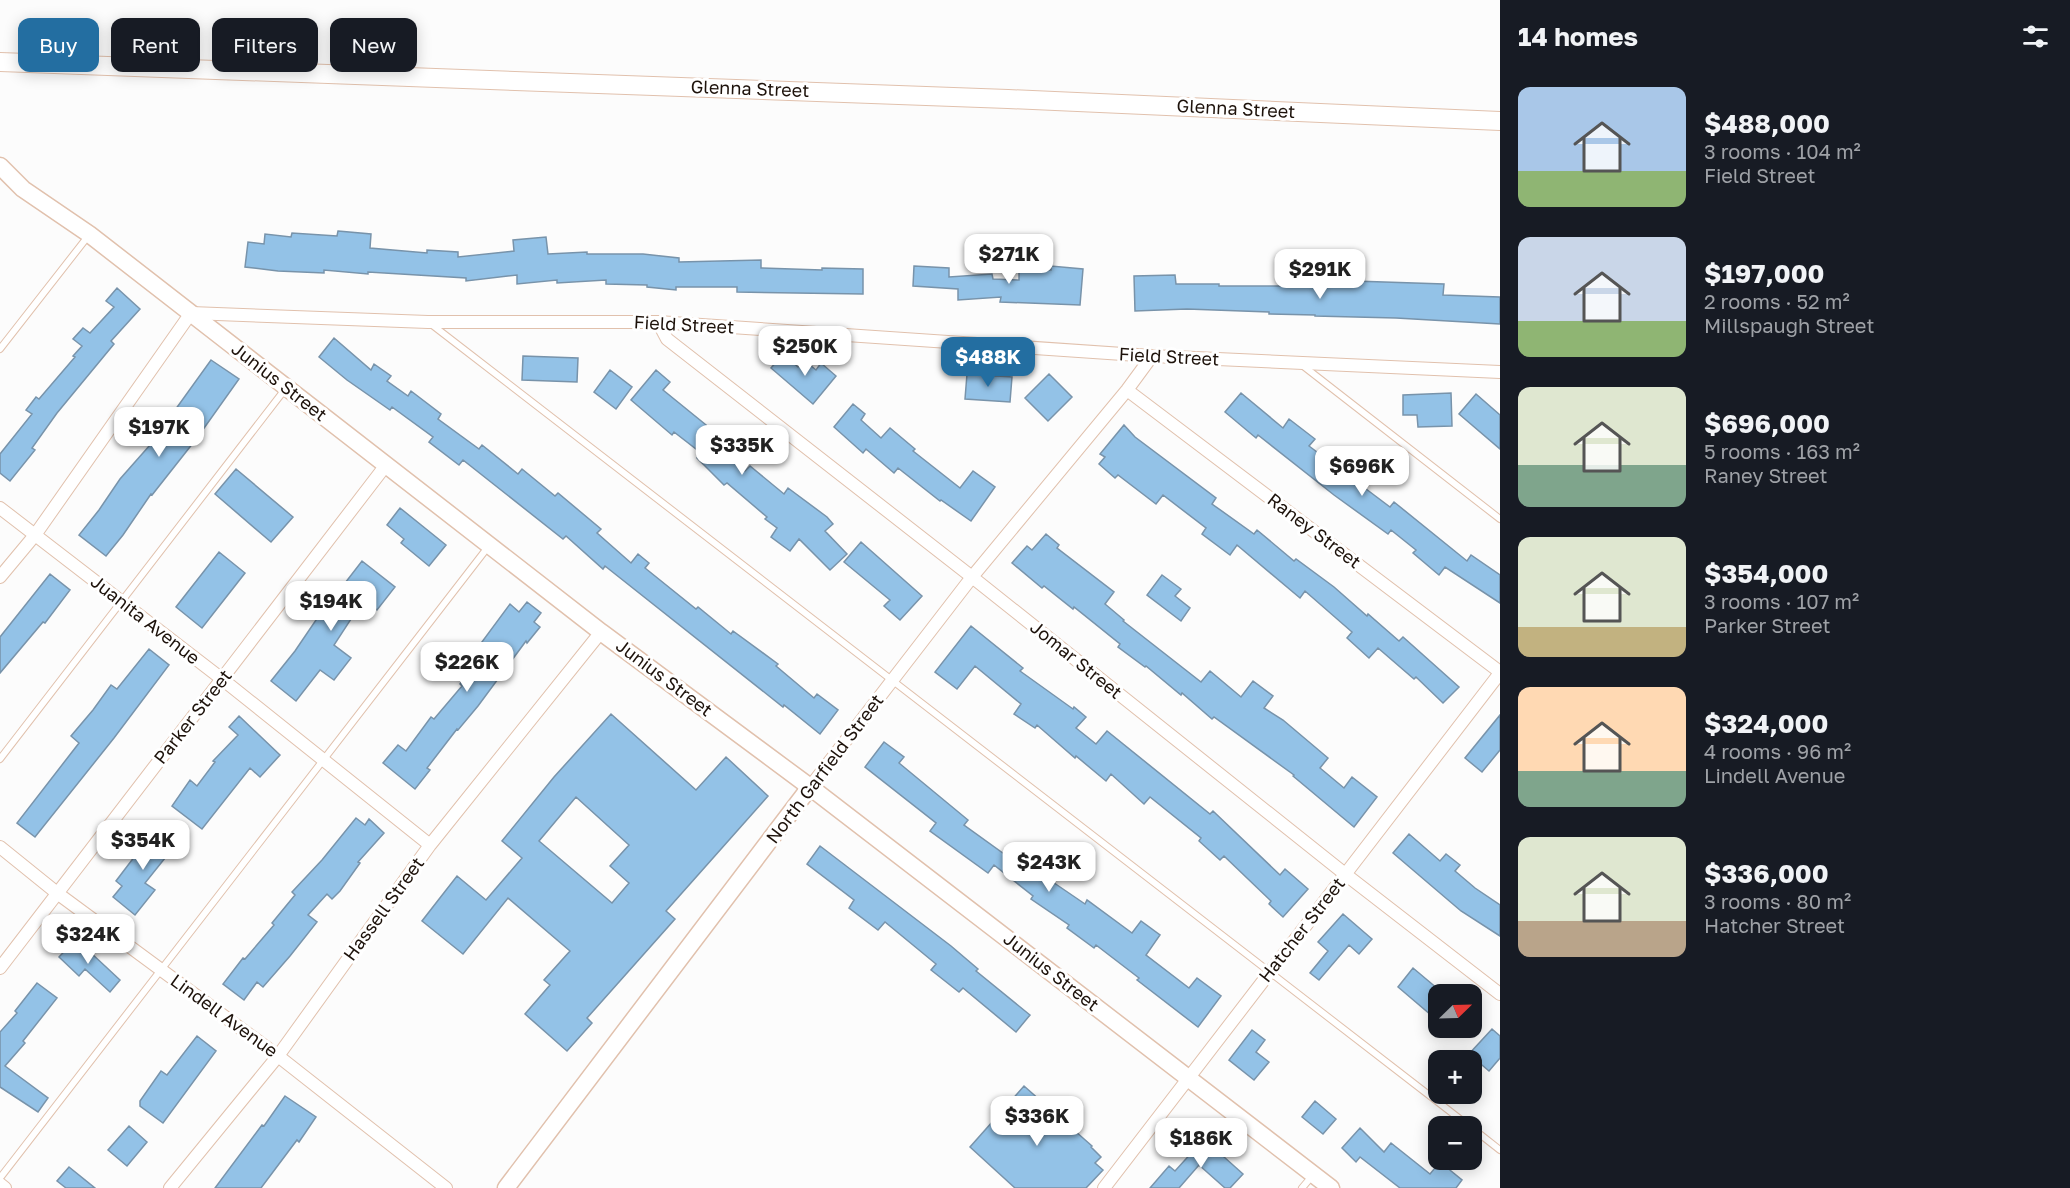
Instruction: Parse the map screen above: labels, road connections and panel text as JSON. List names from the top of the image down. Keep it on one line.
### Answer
{"streets":{"main road":["Glenna Street"],"street":["Field Street","Junius Street","Raney Street","Juanita Avenue","Jomar Street","Parker Street","North Garfield Street","Hassell Street","Hatcher Street","Lindell Avenue"]},"crossings":[["Field Street","Junius Street"],["Field Street","Jomar Street"],["Field Street","North Garfield Street"],["Junius Street","Parker Street"],["Junius Street","North Garfield Street"],["Junius Street","Hassell Street"],["Junius Street","Hatcher Street"],["Raney Street","North Garfield Street"],["Raney Street","Hatcher Street"],["Juanita Avenue","Parker Street"],["Juanita Avenue","Hassell Street"],["Jomar Street","North Garfield Street"],["Jomar Street","Hatcher Street"],["Parker Street","Lindell Avenue"],["Hassell Street","Lindell Avenue"]],"north":"top right","page":{"heading":"14 homes","chip":["Buy","Rent","Filters","New"],"list":[{"name":"$488,000","note":"3 rooms · 104 m² · Field Street"},{"name":"$197,000","note":"2 rooms · 52 m² · Millspaugh Street"},{"name":"$696,000","note":"5 rooms · 163 m² · Raney Street"},{"name":"$354,000","note":"3 rooms · 107 m² · Parker Street"},{"name":"$324,000","note":"4 rooms · 96 m² · Lindell Avenue"},{"name":"$336,000","note":"3 rooms · 80 m² · Hatcher Street"}],"price":["$271K","$291K","$250K","$488K","$197K","$335K","$696K","$194K","$226K","$354K","$243K","$324K","$336K","$186K"],"map_buttons":["+","−"]}}
